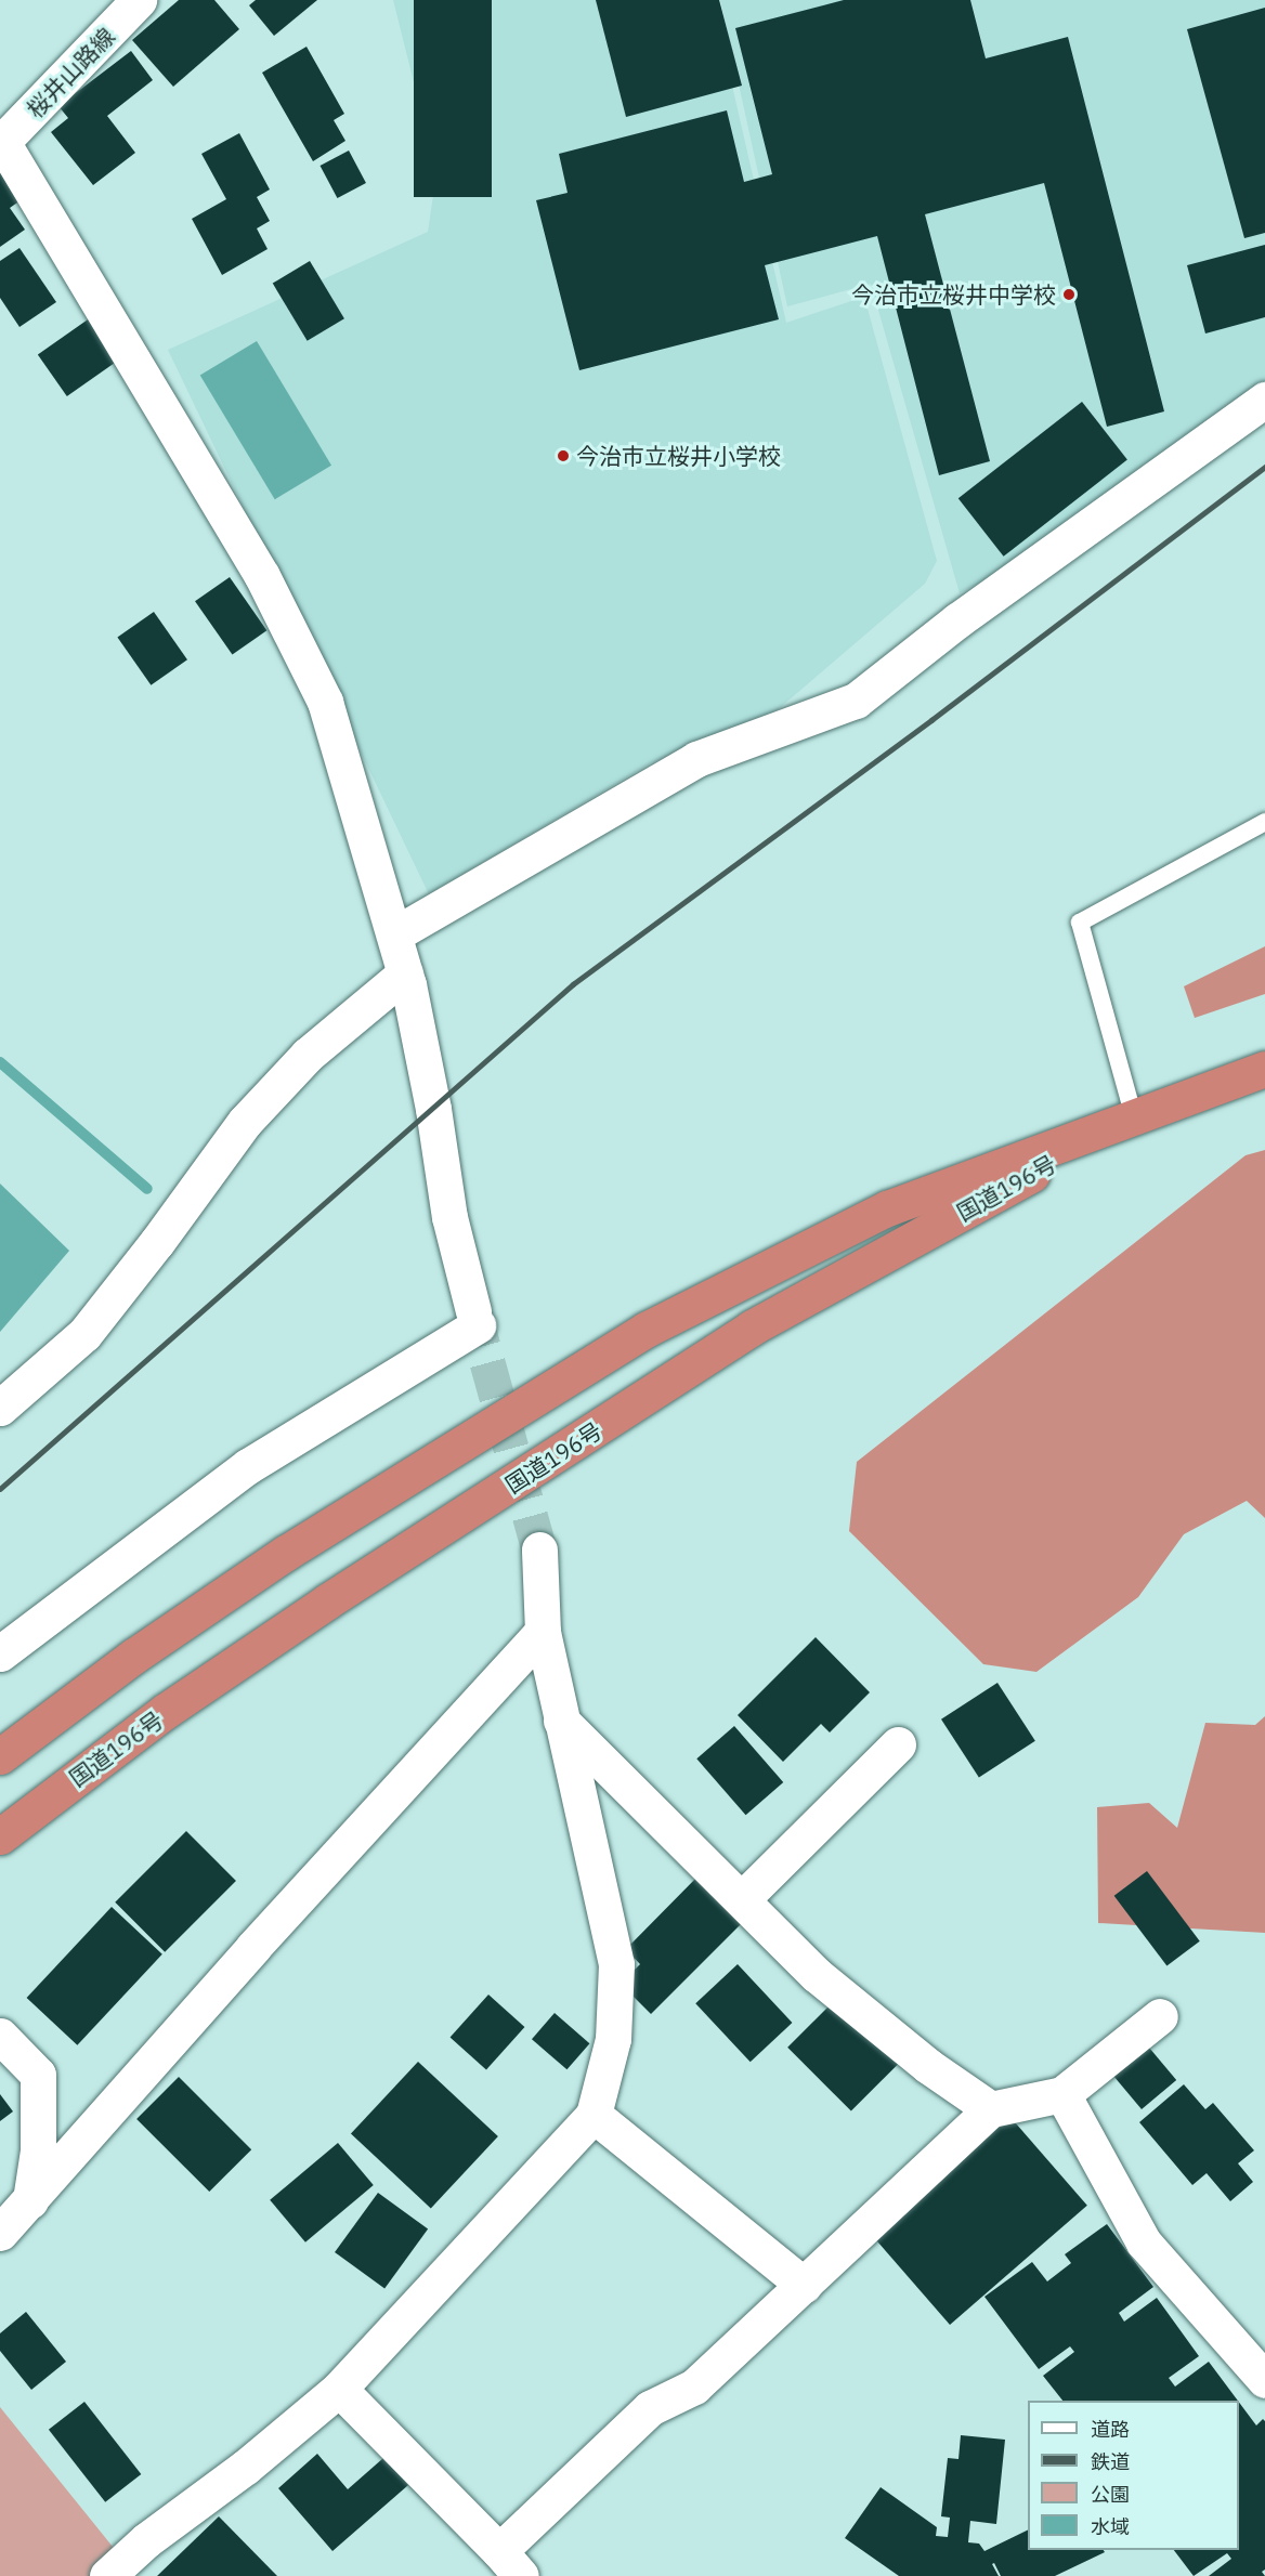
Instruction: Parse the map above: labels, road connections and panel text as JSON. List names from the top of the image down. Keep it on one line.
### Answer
{"streets":{"highway":["国道196号"],"street":["桜井山路線"]},"places":["今治市立桜井中学校","今治市立桜井小学校"],"legend":["道路","鉄道","公園","水域"]}
